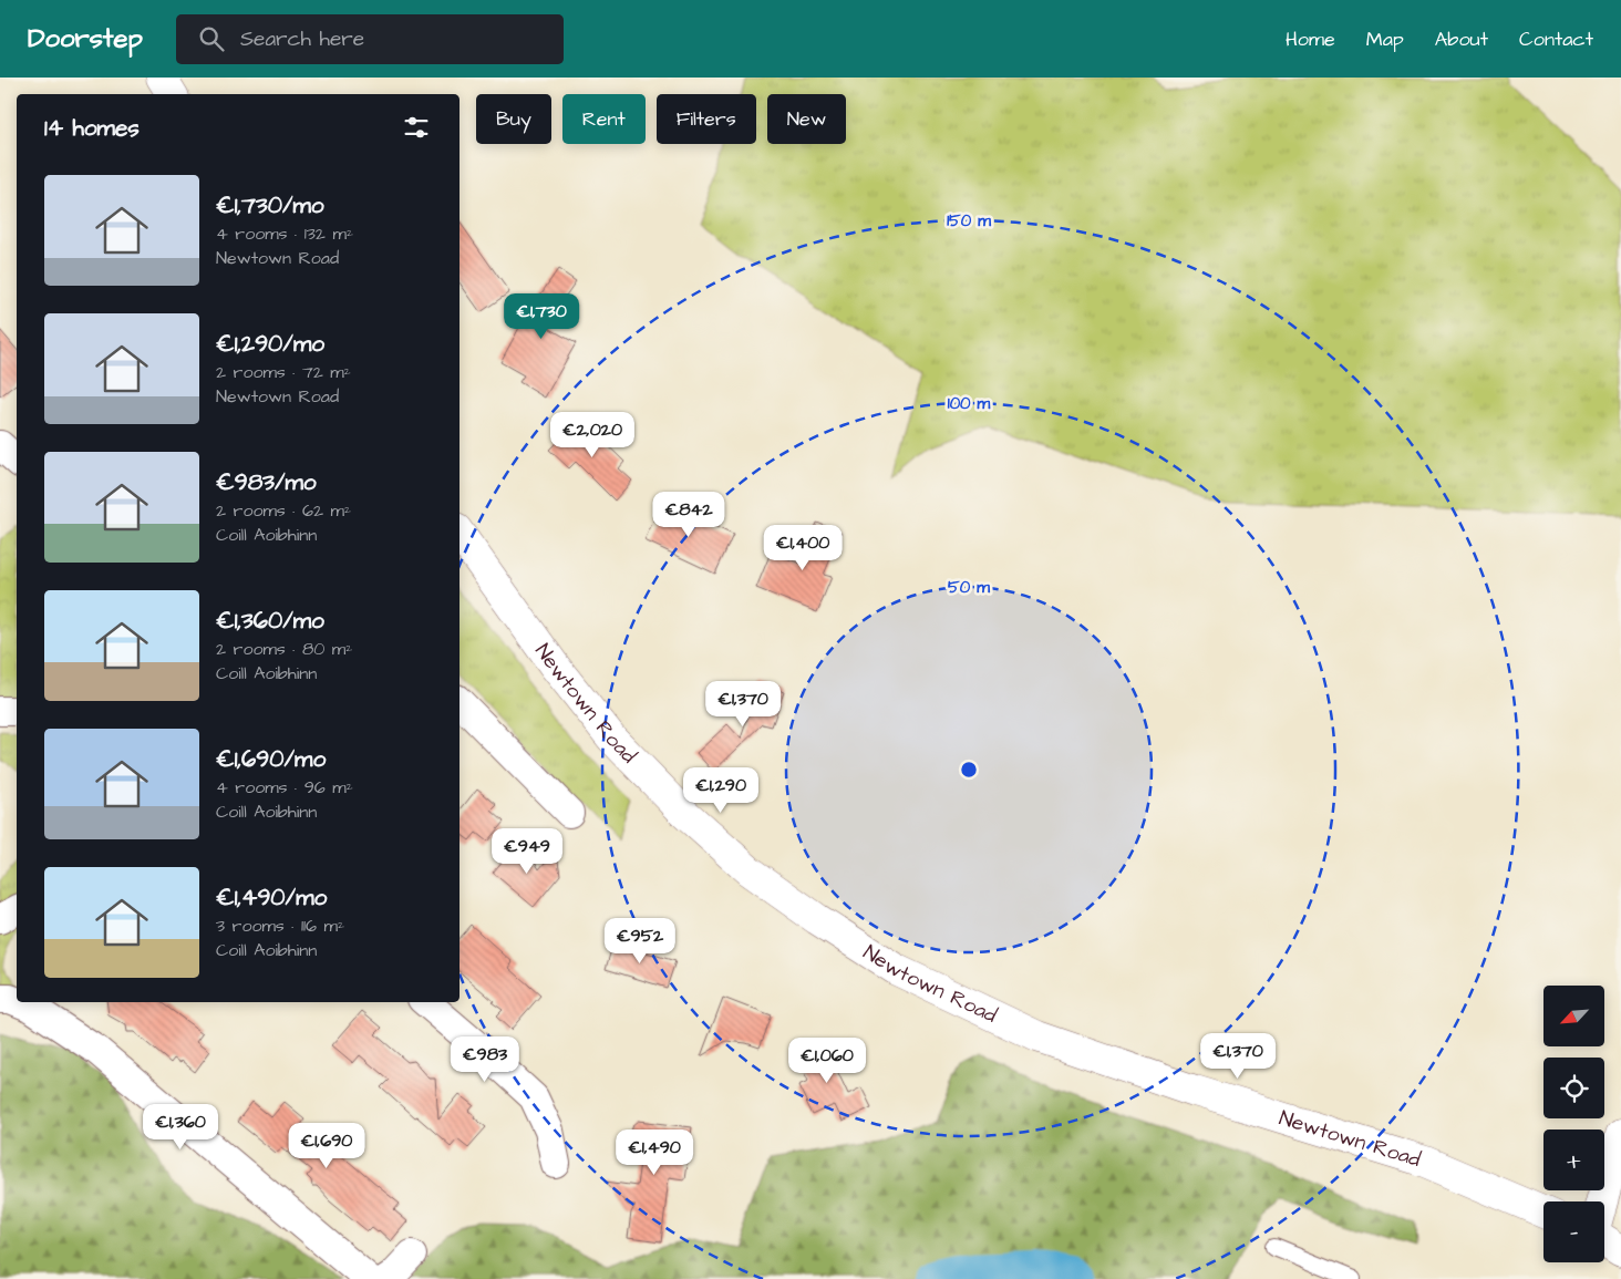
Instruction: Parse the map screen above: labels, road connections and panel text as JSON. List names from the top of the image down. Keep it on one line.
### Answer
{"streets":{"main road":["Newtown Road"]},"north":"bottom left","page":{"header":"Doorstep","search":"Search here","nav":["Home","Map","About","Contact"],"chip":["Buy","Rent","Filters","New"],"heading":"14 homes","list":[{"name":"€1,730/mo","note":"4 rooms · 132 m² · Newtown Road"},{"name":"€1,290/mo","note":"2 rooms · 72 m² · Newtown Road"},{"name":"€983/mo","note":"2 rooms · 62 m² · Coill Aoibhinn"},{"name":"€1,360/mo","note":"2 rooms · 80 m² · Coill Aoibhinn"},{"name":"€1,690/mo","note":"4 rooms · 96 m² · Coill Aoibhinn"},{"name":"€1,490/mo","note":"3 rooms · 116 m² · Coill Aoibhinn"}],"price":["€1,730","€2,020","€842","€1,400","€1,370","€1,290","€949","€952","€1,370","€983","€1,060","€1,360","€1,690","€1,490"],"map_buttons":["+","−"]},"rings":["150 m","100 m","50 m"]}
